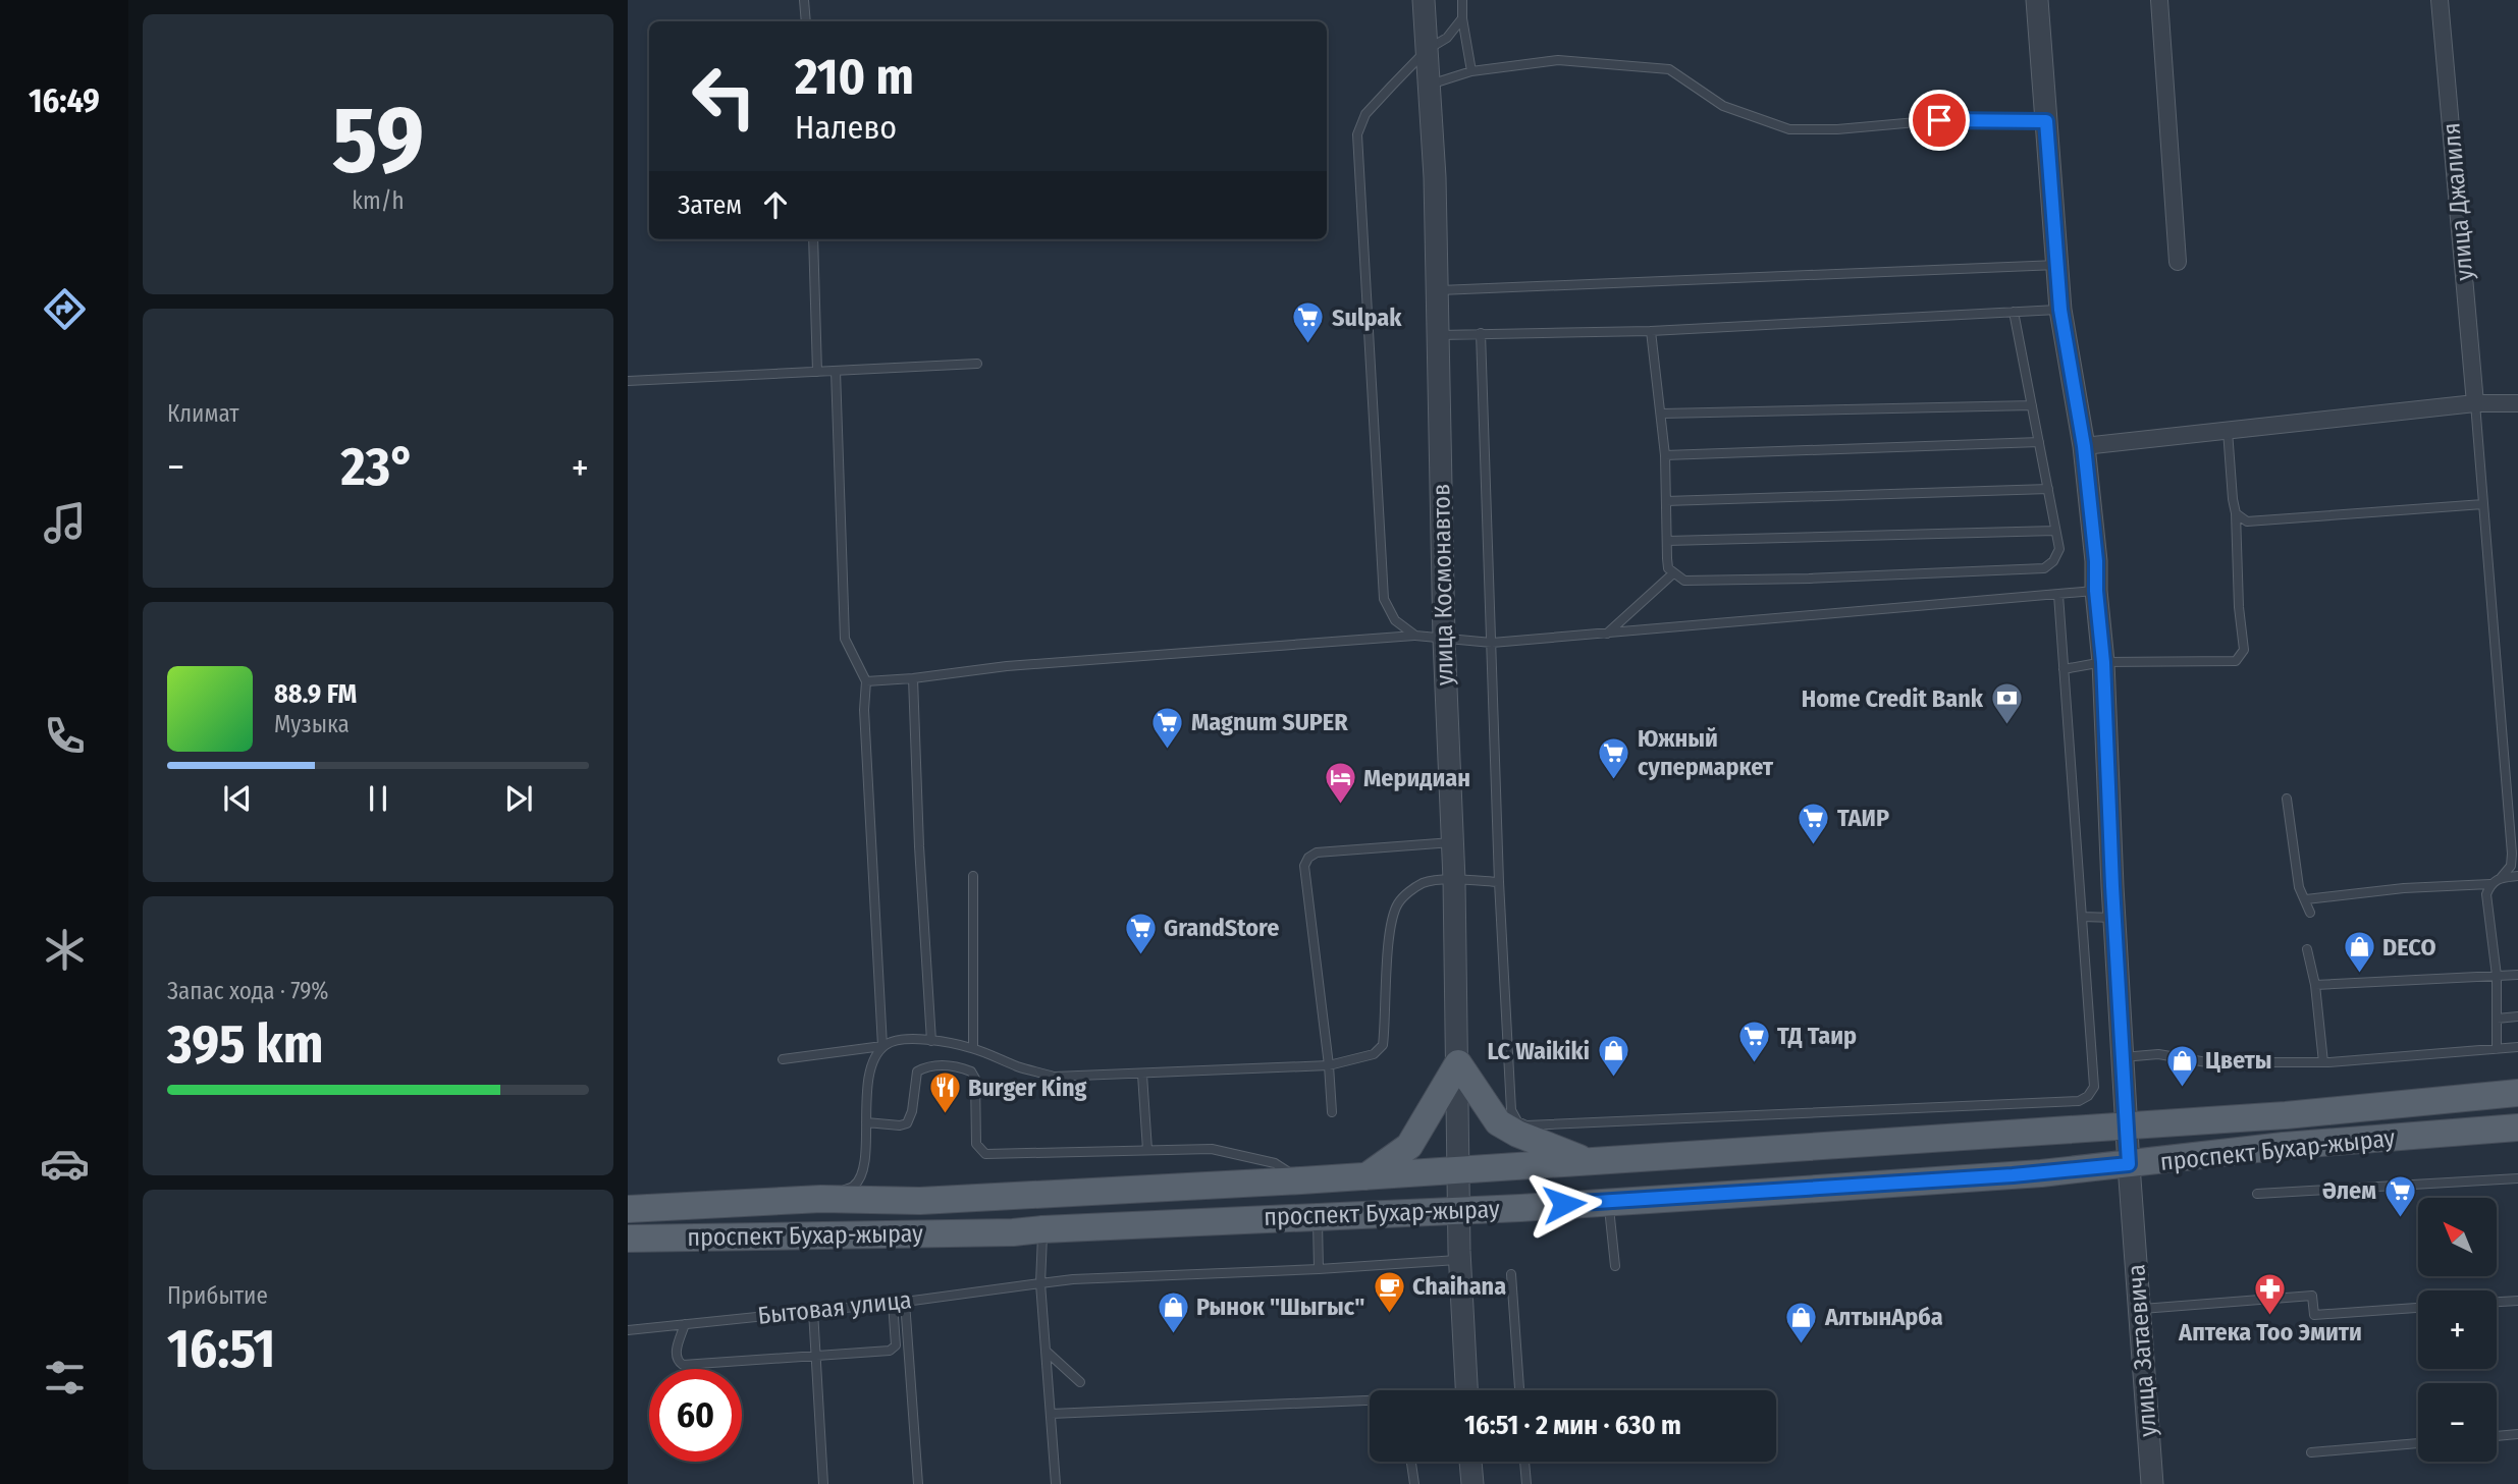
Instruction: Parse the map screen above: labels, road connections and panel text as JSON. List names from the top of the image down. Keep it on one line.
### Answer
{"streets":{"main road":["проспект Бухар-жырау"],"street":["улица Джалиля","улица Космонавтов","улица Затаевича"],"lane":["Бытовая улица"]},"crossings":[["улица Космонавтов","проспект Бухар-жырау"],["улица Космонавтов","Бытовая улица"],["проспект Бухар-жырау","улица Затаевича"]],"places":{"supermarket":["Sulpak","Magnum SUPER","Южный супермаркет","ТАИР","GrandStore","ТД Таир","Әлем"],"bank":["Home Credit Bank"],"hotel":["Меридиан"],"shop":["DECO","LC Waikiki","Цветы","Рынок \"Шыгыс\"","АлтынАрба"],"restaurant":["Burger King"],"cafe":["Chaihana"],"pharmacy":["Аптека Тоо Эмити"]},"north":"top left","page":{"tabs":"16:49","tile":[["59","km/h"],"Климат",["Запас хода · 79%","395 km"],["Прибытие","16:51"]],"turn":["210 m","Налево"],"then":"Затем","heat":["−","23°","+"],"song":["88.9 FM","Музыка"],"map_buttons":["+","−"],"limit":"60","trip":"16:51 · 2 мин · 630 m"}}
